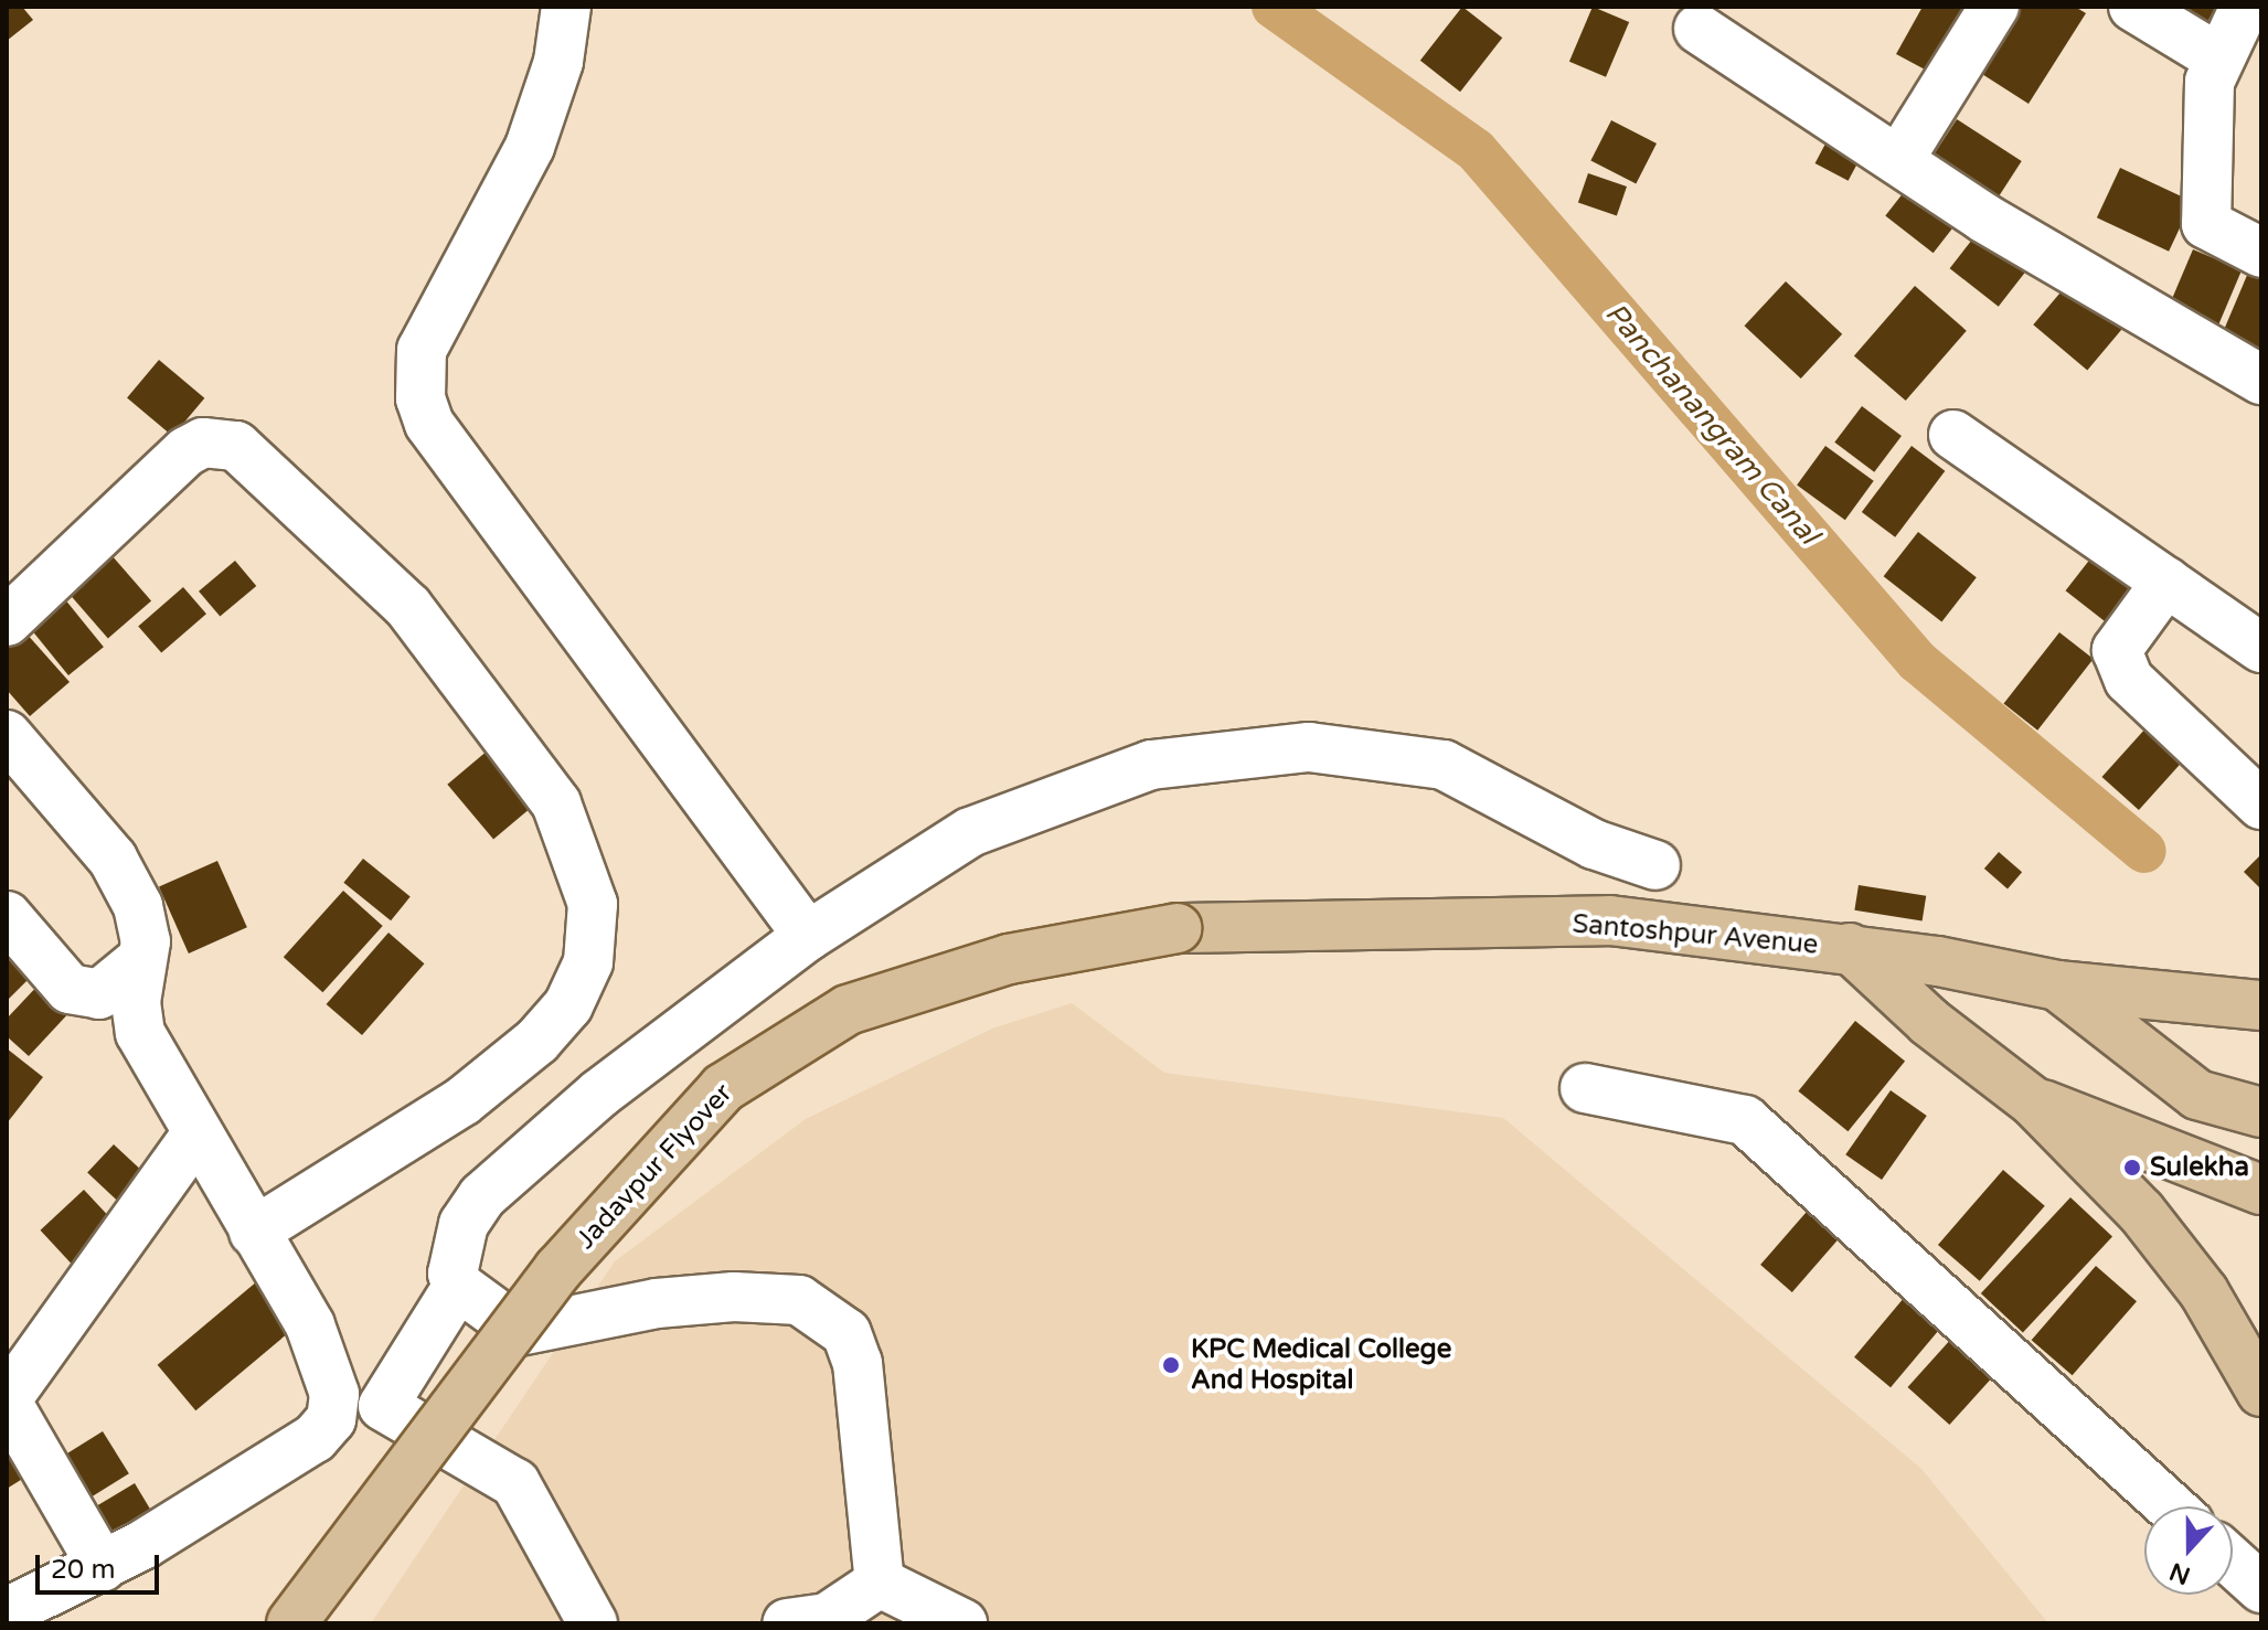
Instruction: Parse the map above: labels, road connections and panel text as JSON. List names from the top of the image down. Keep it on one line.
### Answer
{"streets":{"main road":["Santoshpur Avenue","Jadavpur Flyover"]},"crossings":[["Santoshpur Avenue","Jadavpur Flyover"]],"water":["Panchanangram Canal"],"places":["Sulekha","KPC Medical College And Hospital"],"scale_bar":"20 m","north":"bottom"}
